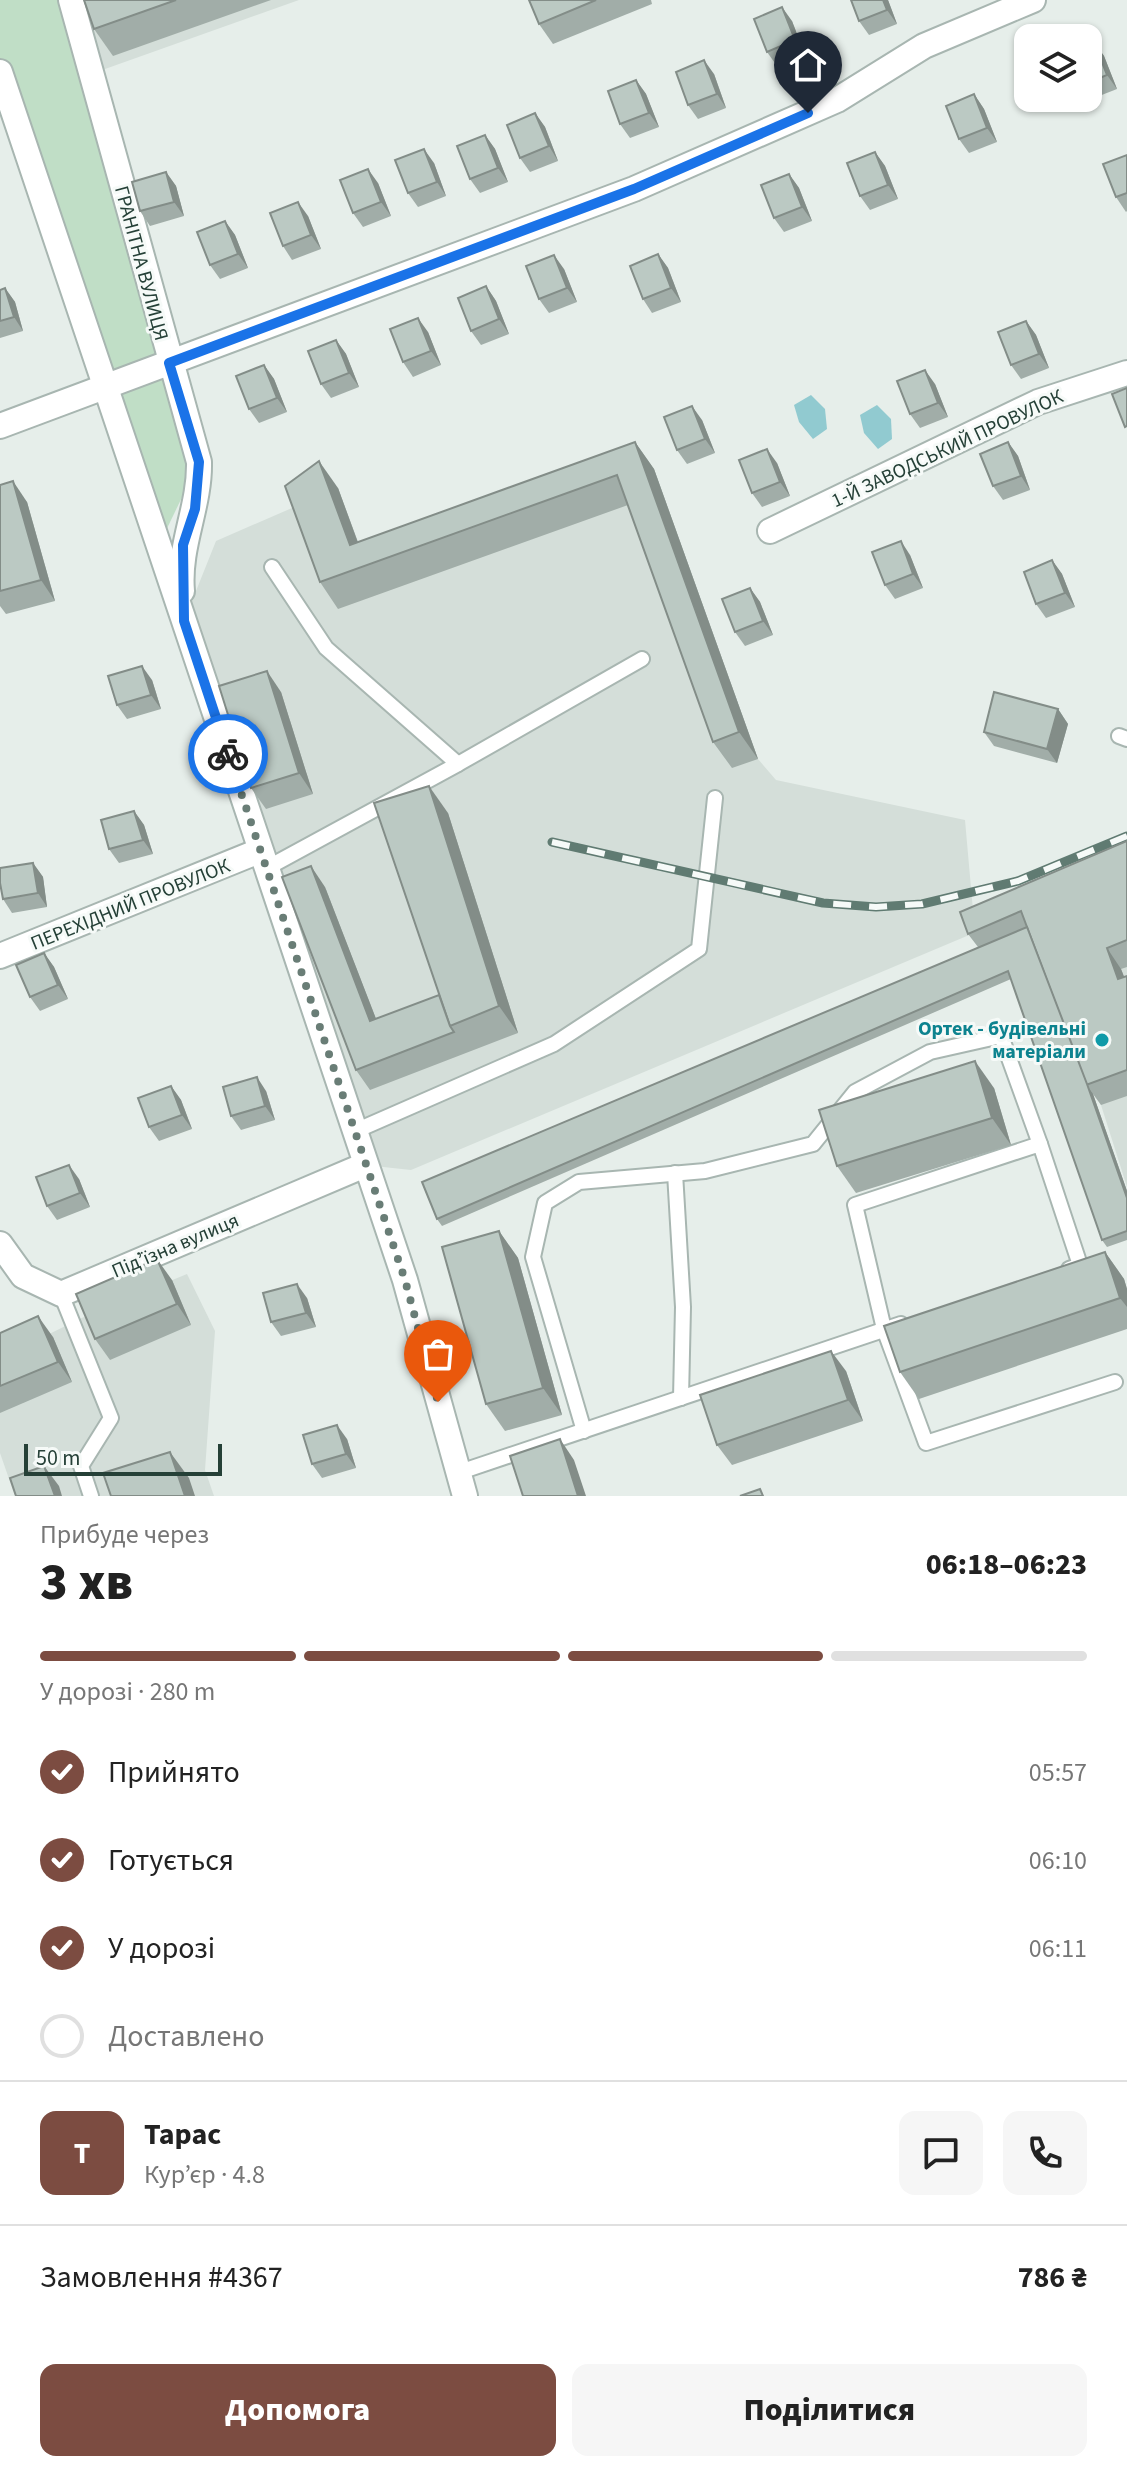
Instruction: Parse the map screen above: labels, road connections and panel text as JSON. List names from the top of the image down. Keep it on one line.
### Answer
{"streets":{"street":["ГРАНІТНА ВУЛИЦЯ","1-Й ЗАВОДСЬКИЙ ПРОВУЛОК","ПЕРЕХІДНИЙ ПРОВУЛОК","Підʼїзна вулиця"]},"crossings":[["ГРАНІТНА ВУЛИЦЯ","ПЕРЕХІДНИЙ ПРОВУЛОК"],["ГРАНІТНА ВУЛИЦЯ","Підʼїзна вулиця"]],"places":["Ортек - будівельні матеріали"],"scale_bar":"50 m","page":{"scale":"50 m","heading":["3 хв","Прибуде через","06:18–06:23"],"panel":["Тарас","Кур’єр · 4.8","Замовлення #4367","786 ₴"],"bar":"У дорозі · 280 m","list":[["Прийнято","05:57"],["Готується","06:10"],["У дорозі","06:11"],"Доставлено"],"round":"Т","buttons":["Допомога","Поділитися"]}}
